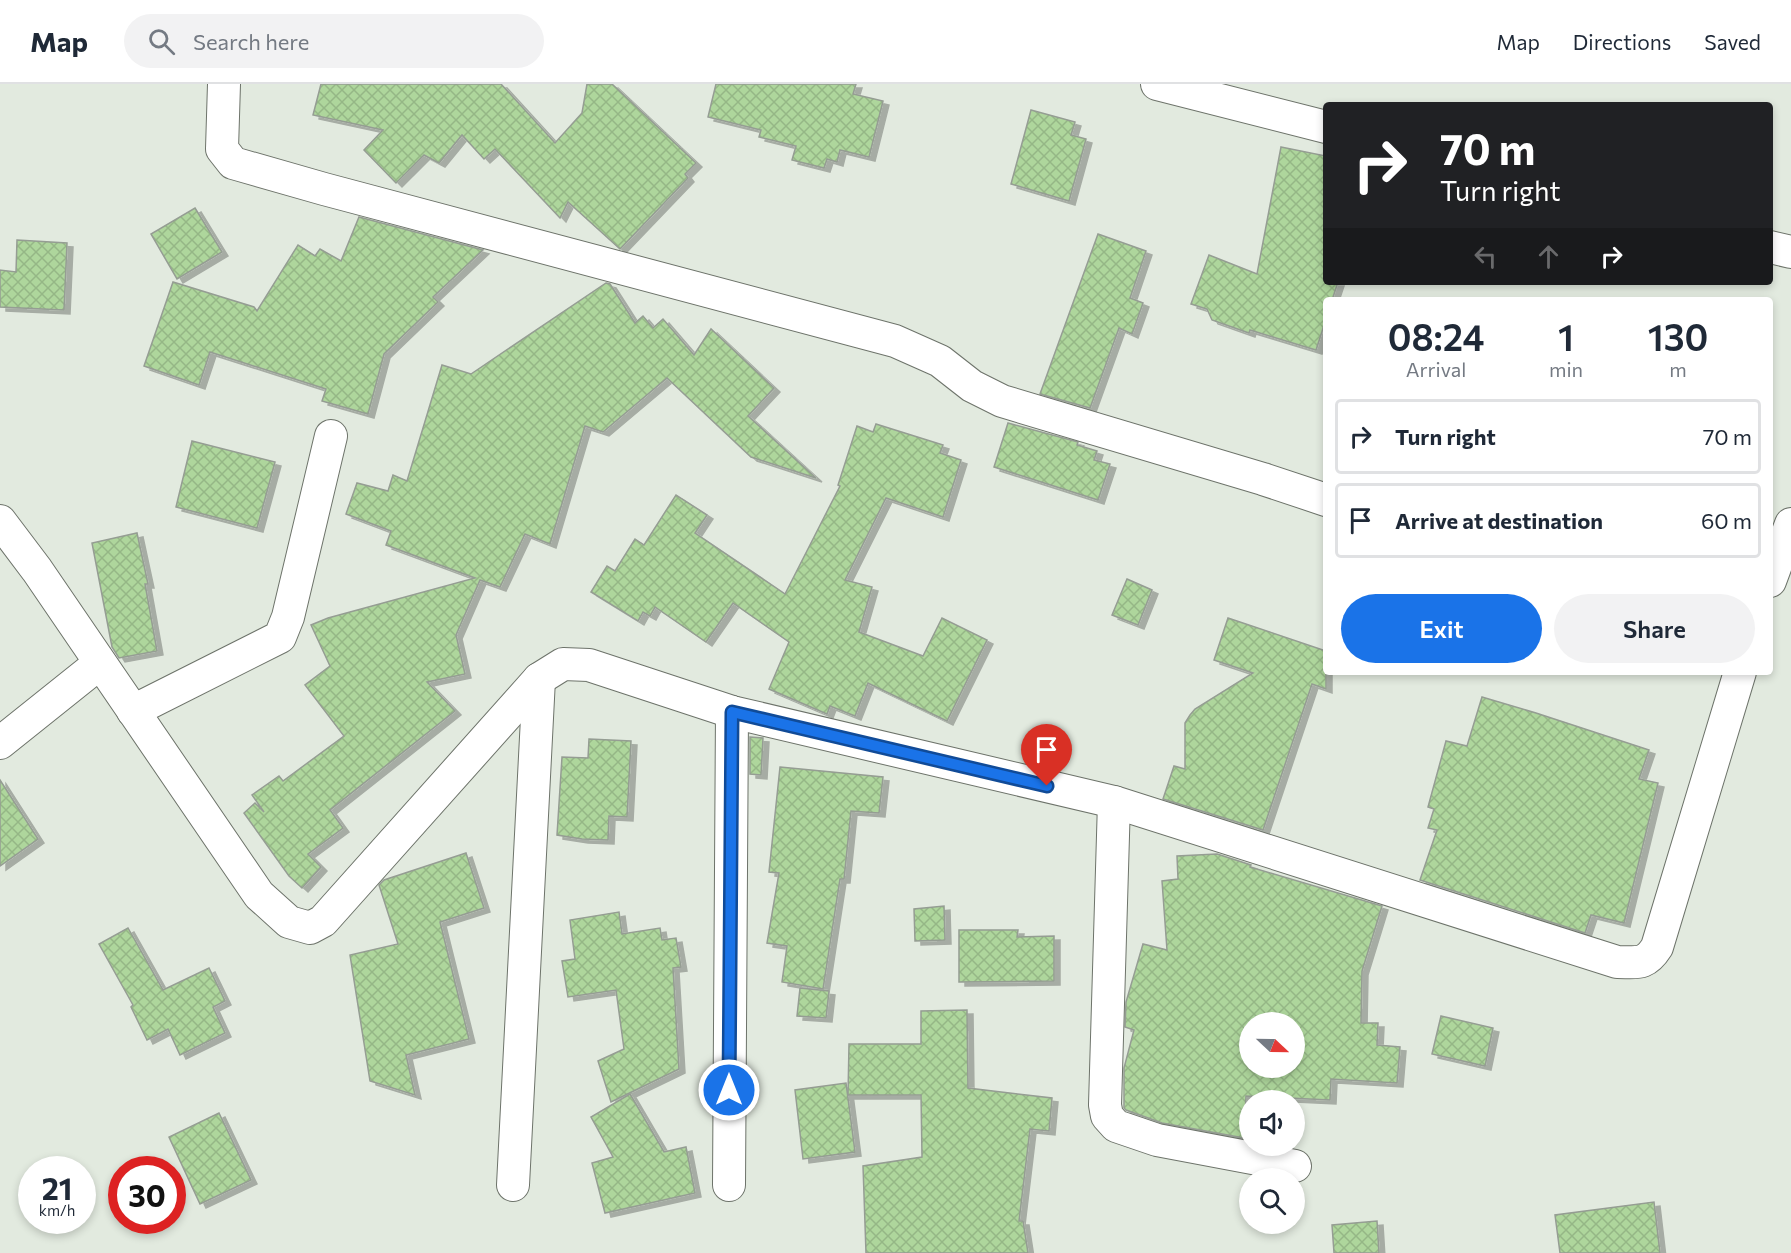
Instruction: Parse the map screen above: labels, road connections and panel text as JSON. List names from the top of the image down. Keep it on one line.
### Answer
{"north":"right","page":{"header":"Map","search":"Search here","nav":["Map","Directions","Saved"],"turn":["70 m","Turn right"],"eta":["08:24","Arrival","1","min","130","m"],"list":[{"name":"Turn right","value":"70 m"},{"name":"Arrive at destination","value":"60 m"}],"buttons":["Exit","Share"],"speed":"21 km/h","limit":"30"}}
